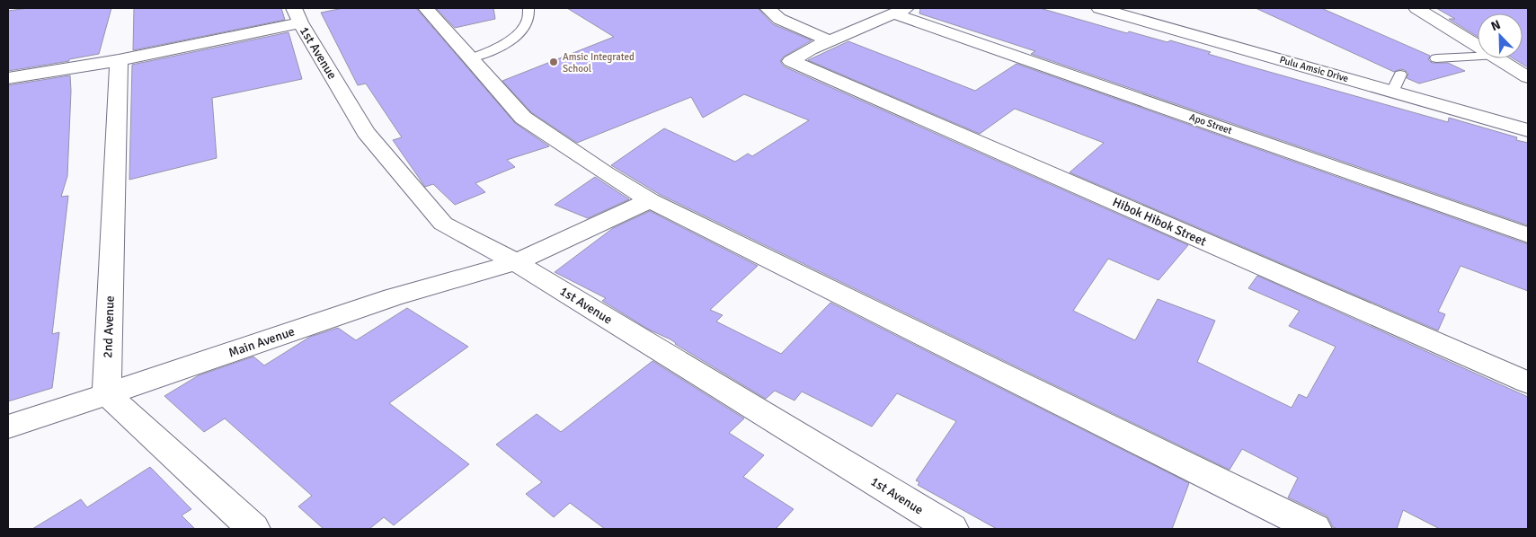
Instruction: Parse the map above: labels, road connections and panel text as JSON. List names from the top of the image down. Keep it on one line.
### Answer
{"streets":{"street":["1st Avenue","Pulu Amsic Drive","Apo Street","Hibok Hibok Street","2nd Avenue","Main Avenue"]},"crossings":[["1st Avenue","Main Avenue"],["2nd Avenue","Main Avenue"]],"places":["Amsic Integrated School"],"north":"top left"}
